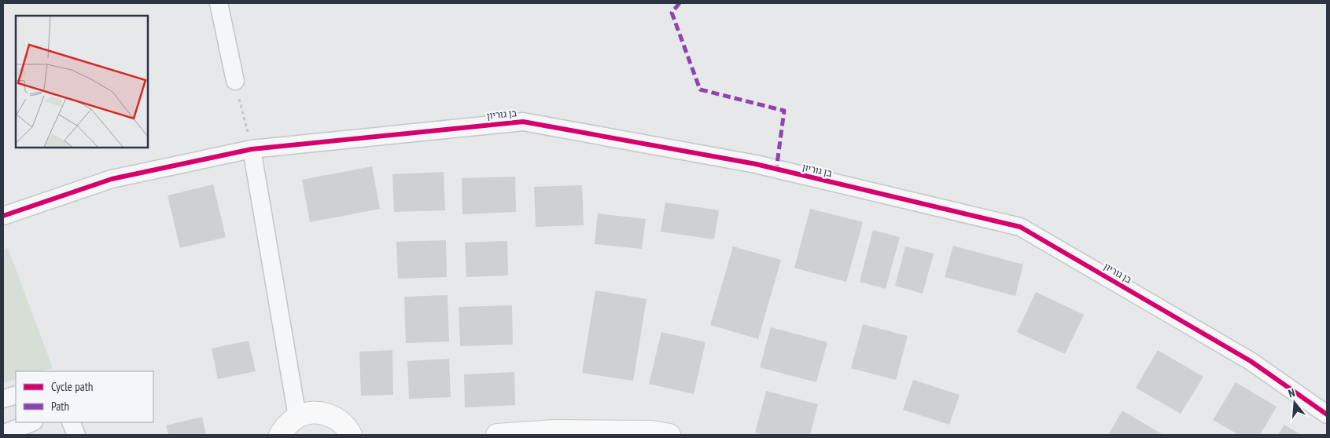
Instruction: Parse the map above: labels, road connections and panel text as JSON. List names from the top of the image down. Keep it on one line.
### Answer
{"streets":{"street":["בן גוריון"]},"legend":["Cycle path","Path"],"north":"top"}
